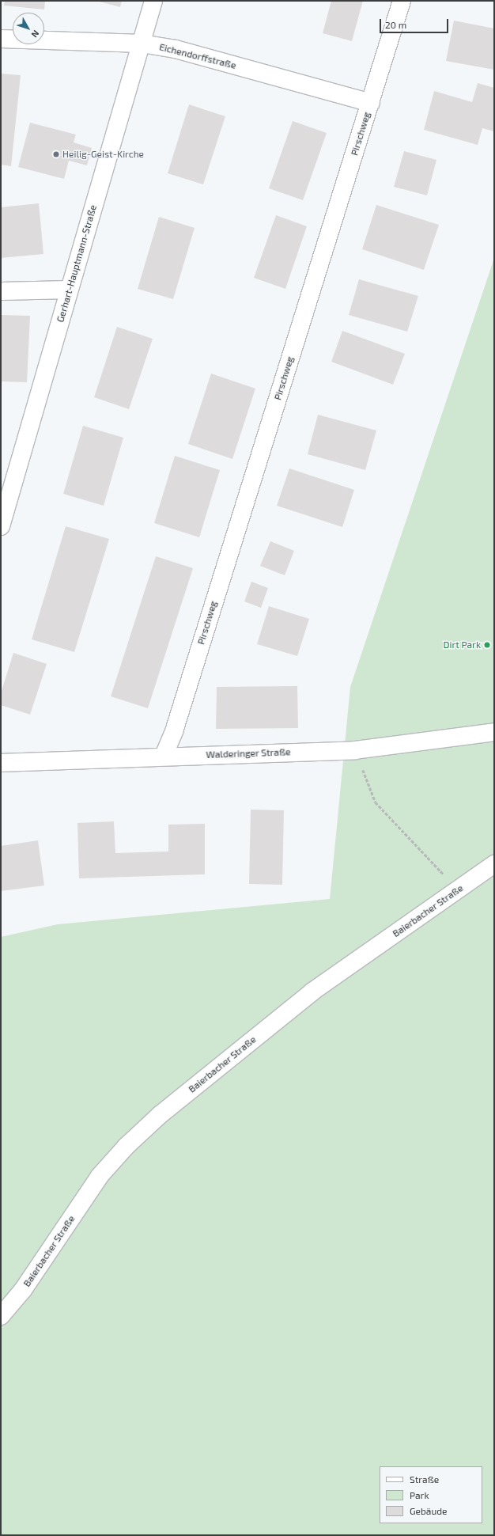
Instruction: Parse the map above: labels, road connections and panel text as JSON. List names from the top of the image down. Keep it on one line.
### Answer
{"streets":{"street":["Eichendorffstraße","Pirschweg","Gerhart-Hauptmann-Straße","Walderinger Straße","Baierbacher Straße"]},"crossings":[["Eichendorffstraße","Pirschweg"],["Eichendorffstraße","Gerhart-Hauptmann-Straße"],["Pirschweg","Walderinger Straße"]],"places":["Heilig-Geist-Kirche","Dirt Park"],"legend":["Straße","Park","Gebäude"],"scale_bar":"20 m","north":"bottom right"}
